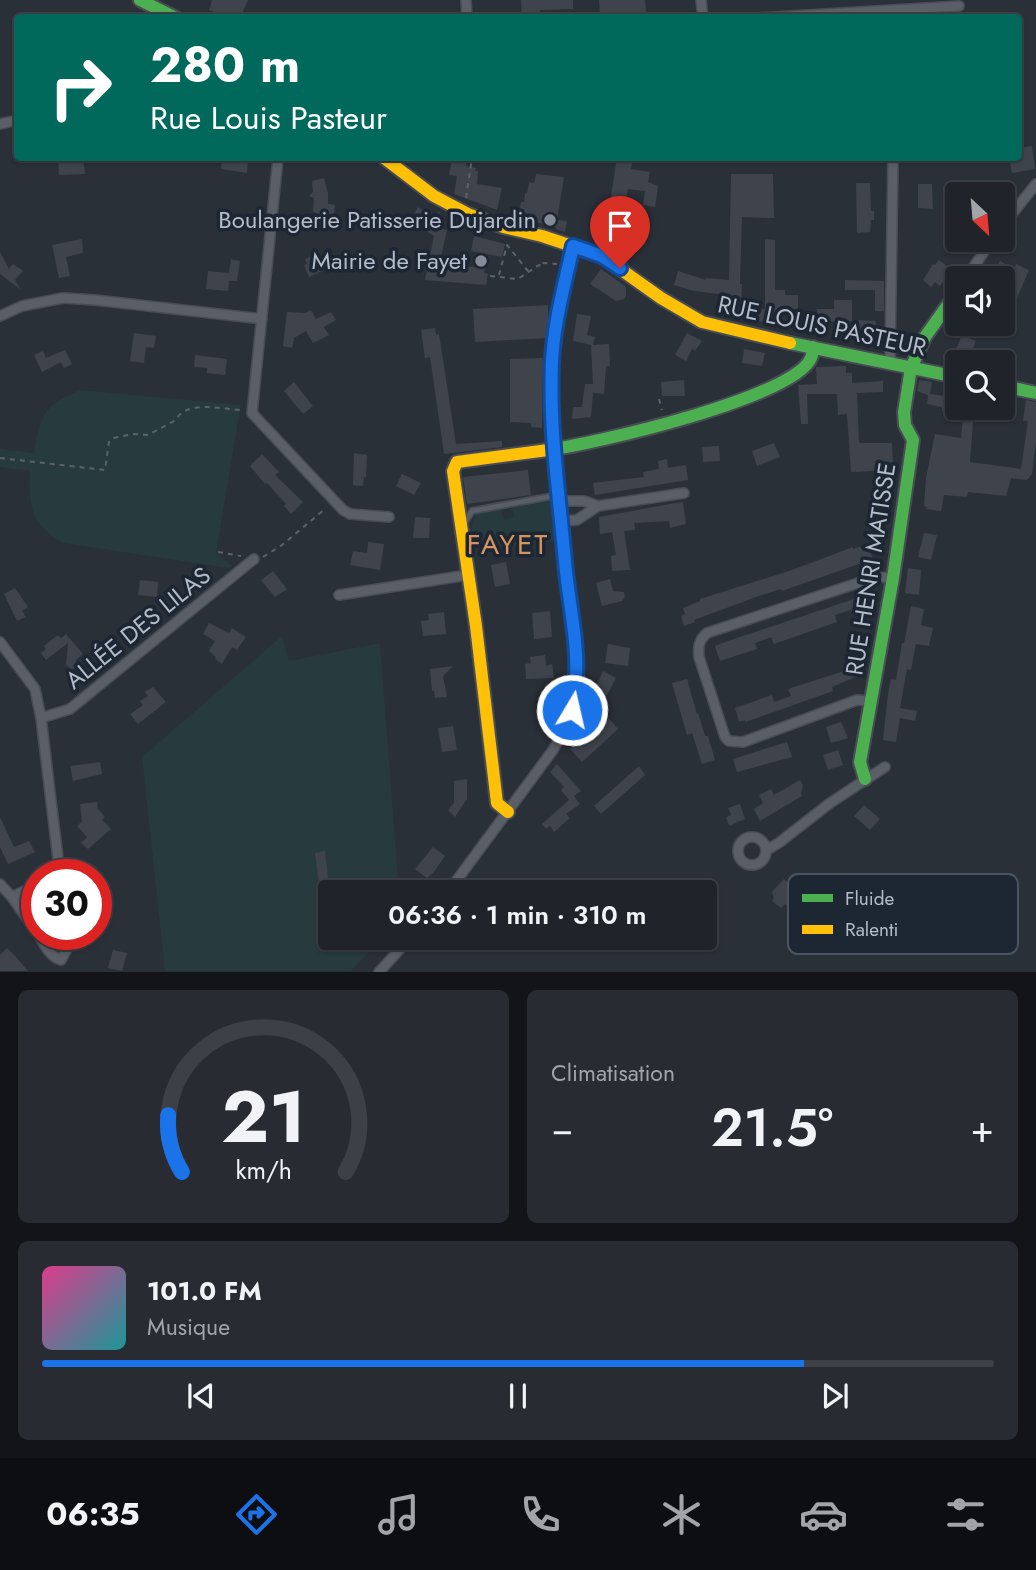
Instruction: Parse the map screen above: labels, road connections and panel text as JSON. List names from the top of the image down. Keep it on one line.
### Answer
{"streets":{"street":["RUE LOUIS PASTEUR","RUE HENRI MATISSE","ALLÉE DES LILAS"]},"crossings":[["RUE LOUIS PASTEUR","RUE HENRI MATISSE"]],"districts":["FAYET"],"places":["Boulangerie Patisserie Dujardin","Mairie de Fayet"],"legend":["Fluide","Ralenti"],"north":"bottom right","page":{"turn":["280 m","Rue Louis Pasteur"],"limit":"30","trip":"06:36 · 1 min · 310 m","tile":"Climatisation","heat":["−","21.5°","+"],"song":["101.0 FM","Musique"],"tabs":"06:35","gauge":["21","km/h"]}}
